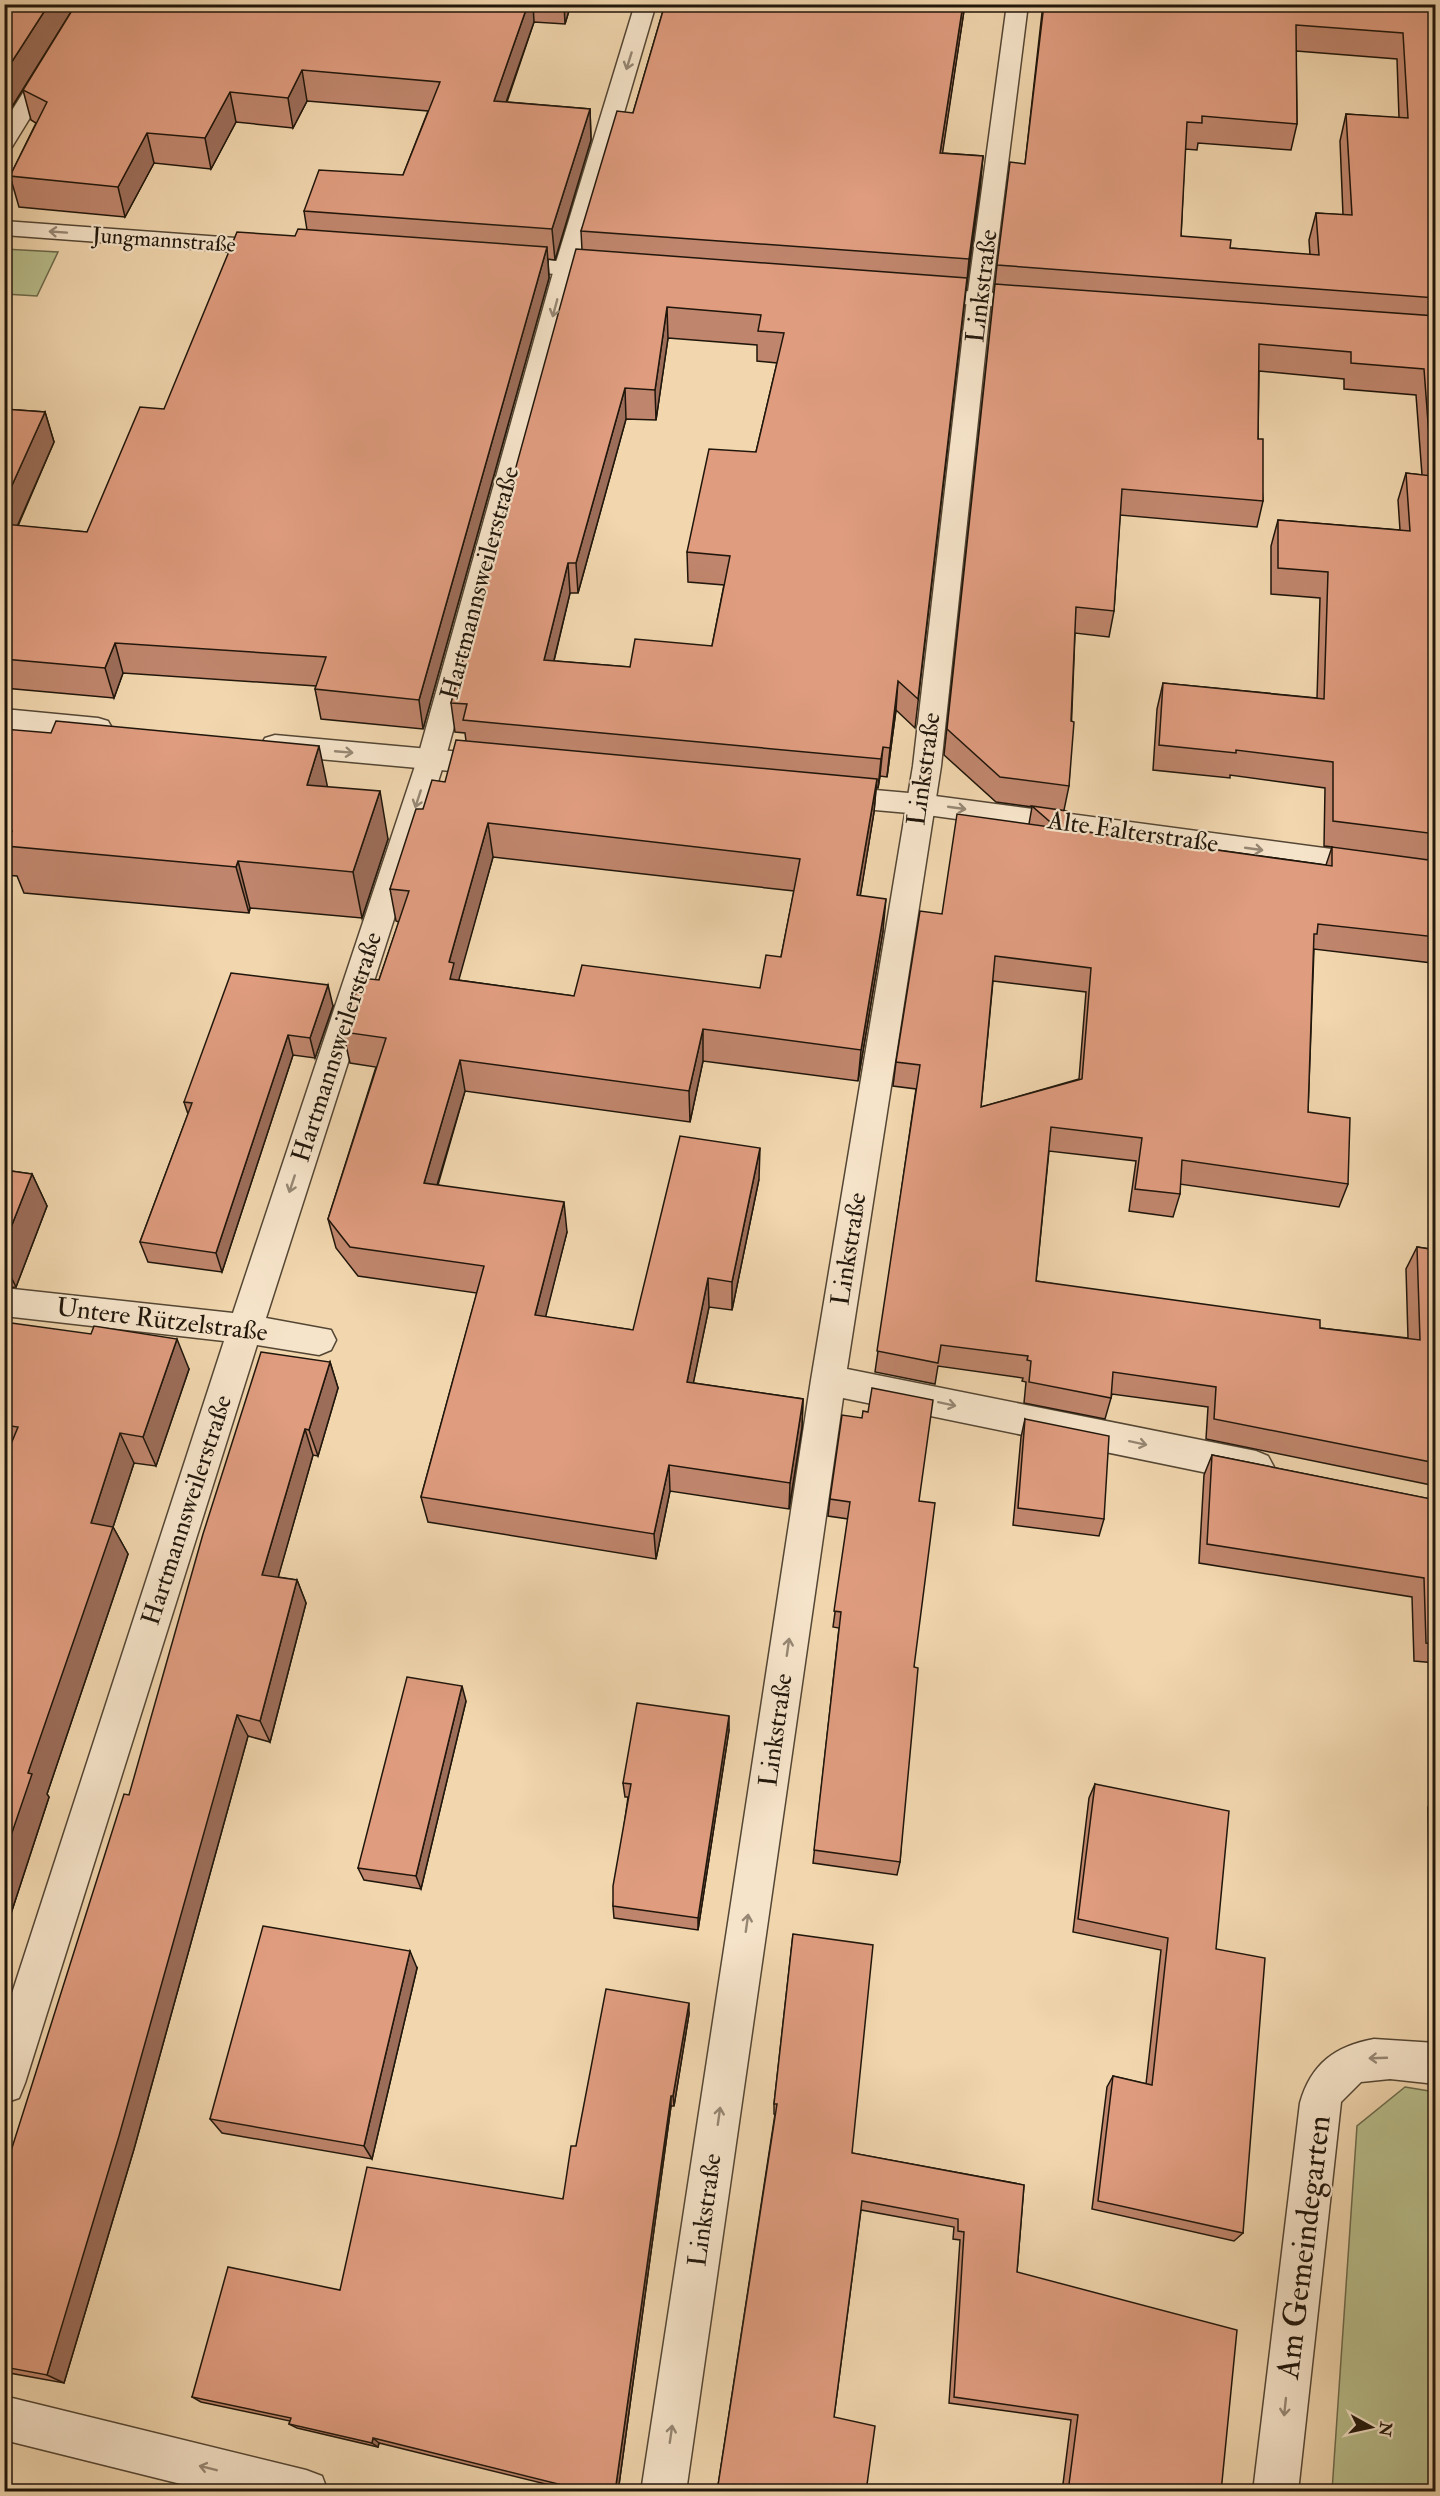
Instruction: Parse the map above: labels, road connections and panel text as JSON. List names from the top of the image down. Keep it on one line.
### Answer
{"streets":{"street":["Jungmannstraße","Linkstraße","Hartmannsweilerstraße","Alte Falterstraße","Untere Rützelstraße","Am Gemeindegarten"]},"crossings":[["Linkstraße","Alte Falterstraße"],["Hartmannsweilerstraße","Untere Rützelstraße"]],"one_way":["Jungmannstraße","Linkstraße","Hartmannsweilerstraße","Alte Falterstraße","Am Gemeindegarten"],"north":"right"}
